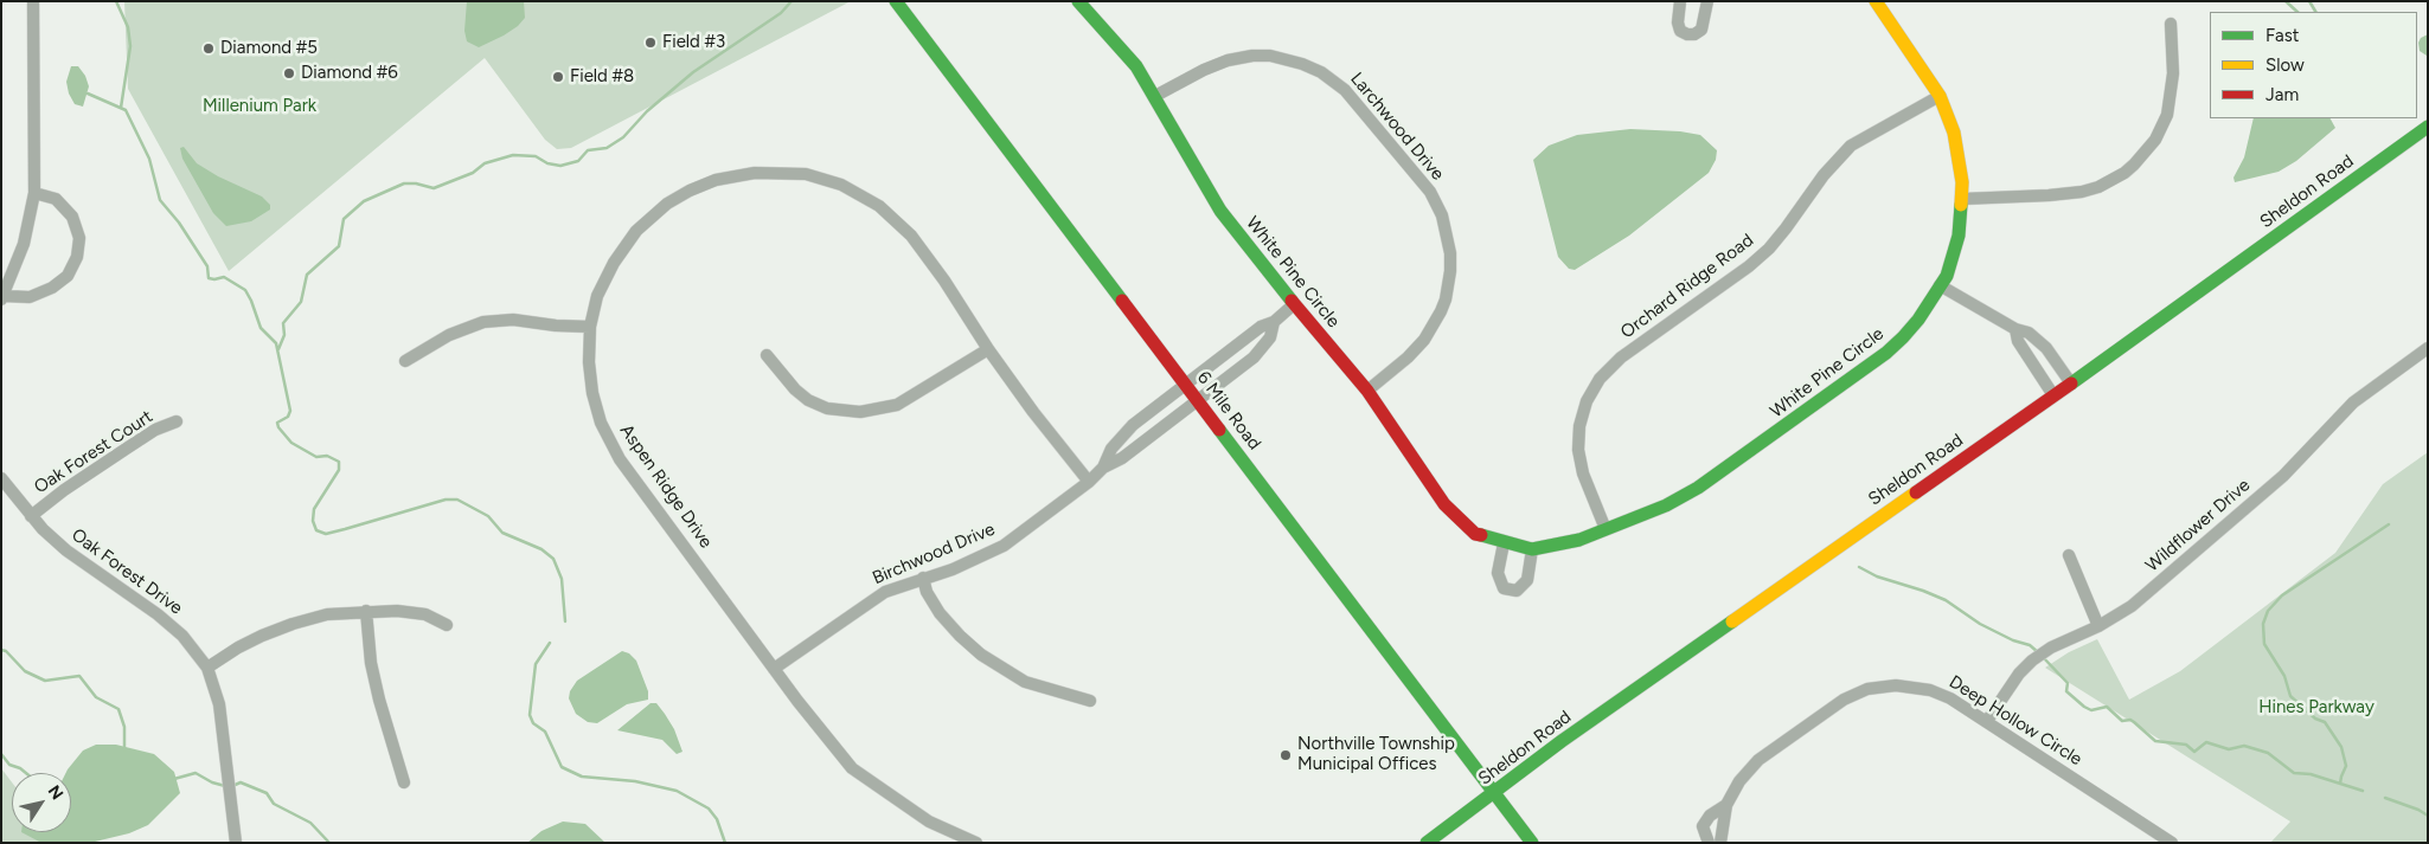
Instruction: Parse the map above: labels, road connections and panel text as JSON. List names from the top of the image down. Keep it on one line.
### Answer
{"streets":{"street":["Larchwood Drive","Sheldon Road","White Pine Circle","Orchard Ridge Road","6 Mile Road","Oak Forest Court","Aspen Ridge Drive","Wildflower Drive","Birchwood Drive","Oak Forest Drive","Deep Hollow Circle"]},"crossings":[["Larchwood Drive","White Pine Circle"],["Sheldon Road","6 Mile Road"],["White Pine Circle","Orchard Ridge Road"],["6 Mile Road","Birchwood Drive"],["Oak Forest Court","Oak Forest Drive"],["Aspen Ridge Drive","Birchwood Drive"],["Wildflower Drive","Deep Hollow Circle"]],"parks":["Millenium Park","Hines Parkway"],"places":["Field #3","Diamond #5","Diamond #6","Field #8","Northville Township Municipal Offices"],"legend":["Fast","Slow","Jam"],"north":"top right"}
